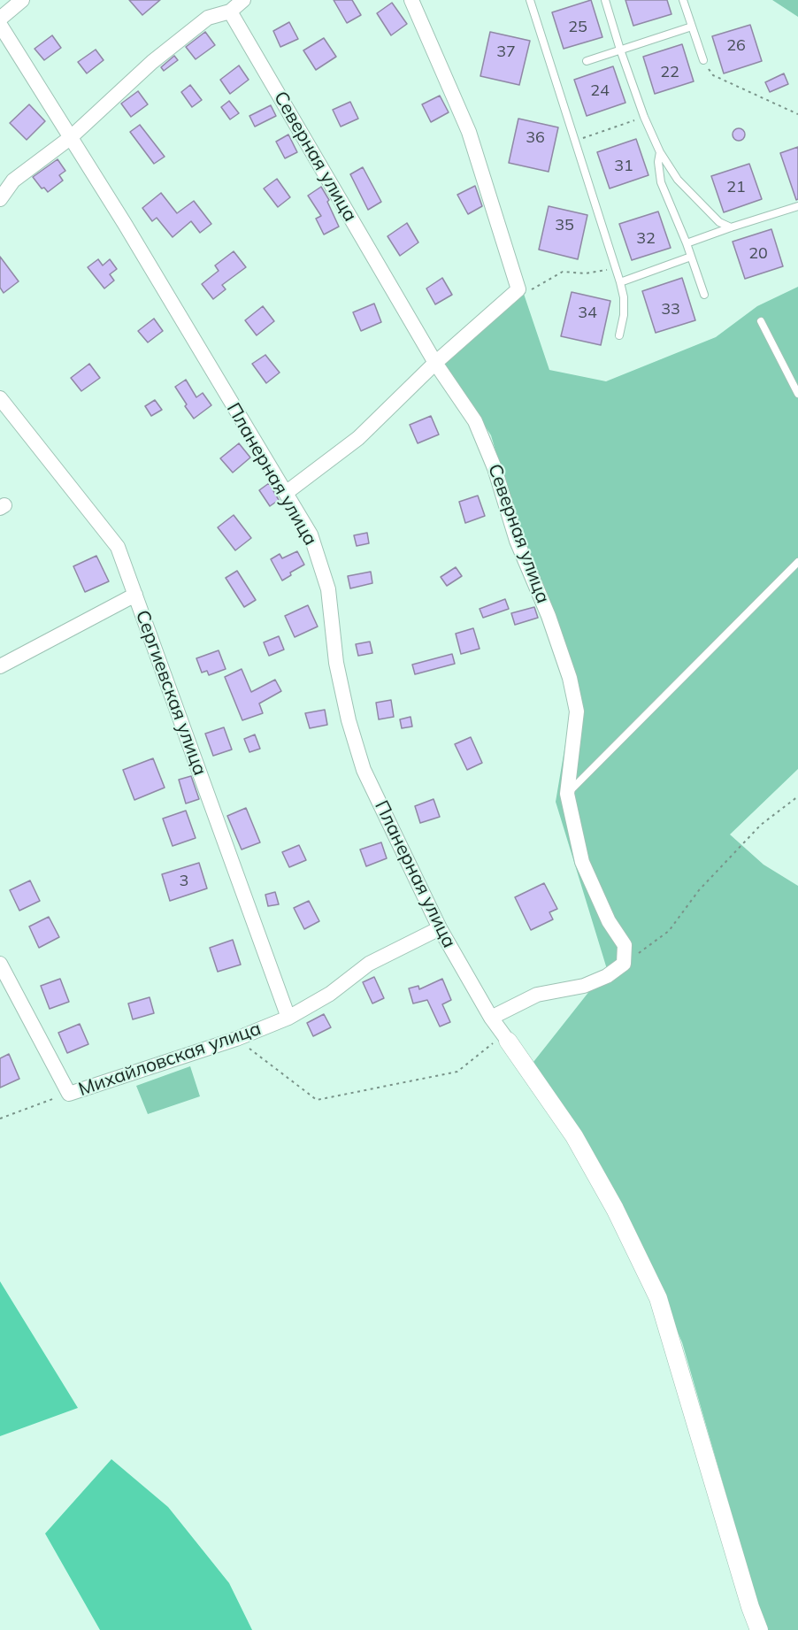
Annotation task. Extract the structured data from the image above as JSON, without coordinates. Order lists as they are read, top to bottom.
{
  "streets": {
    "street": [
      "Северная улица",
      "Планерная улица",
      "Сергиевская улица",
      "Михайловская улица"
    ]
  },
  "crossings": [
    ["Планерная улица", "Михайловская улица"],
    ["Сергиевская улица", "Михайловская улица"]
  ],
  "house_numbers": [
    "25",
    "26",
    "37",
    "22",
    "24",
    "36",
    "31",
    "21",
    "35",
    "32",
    "20",
    "33",
    "34",
    "3"
  ]
}
